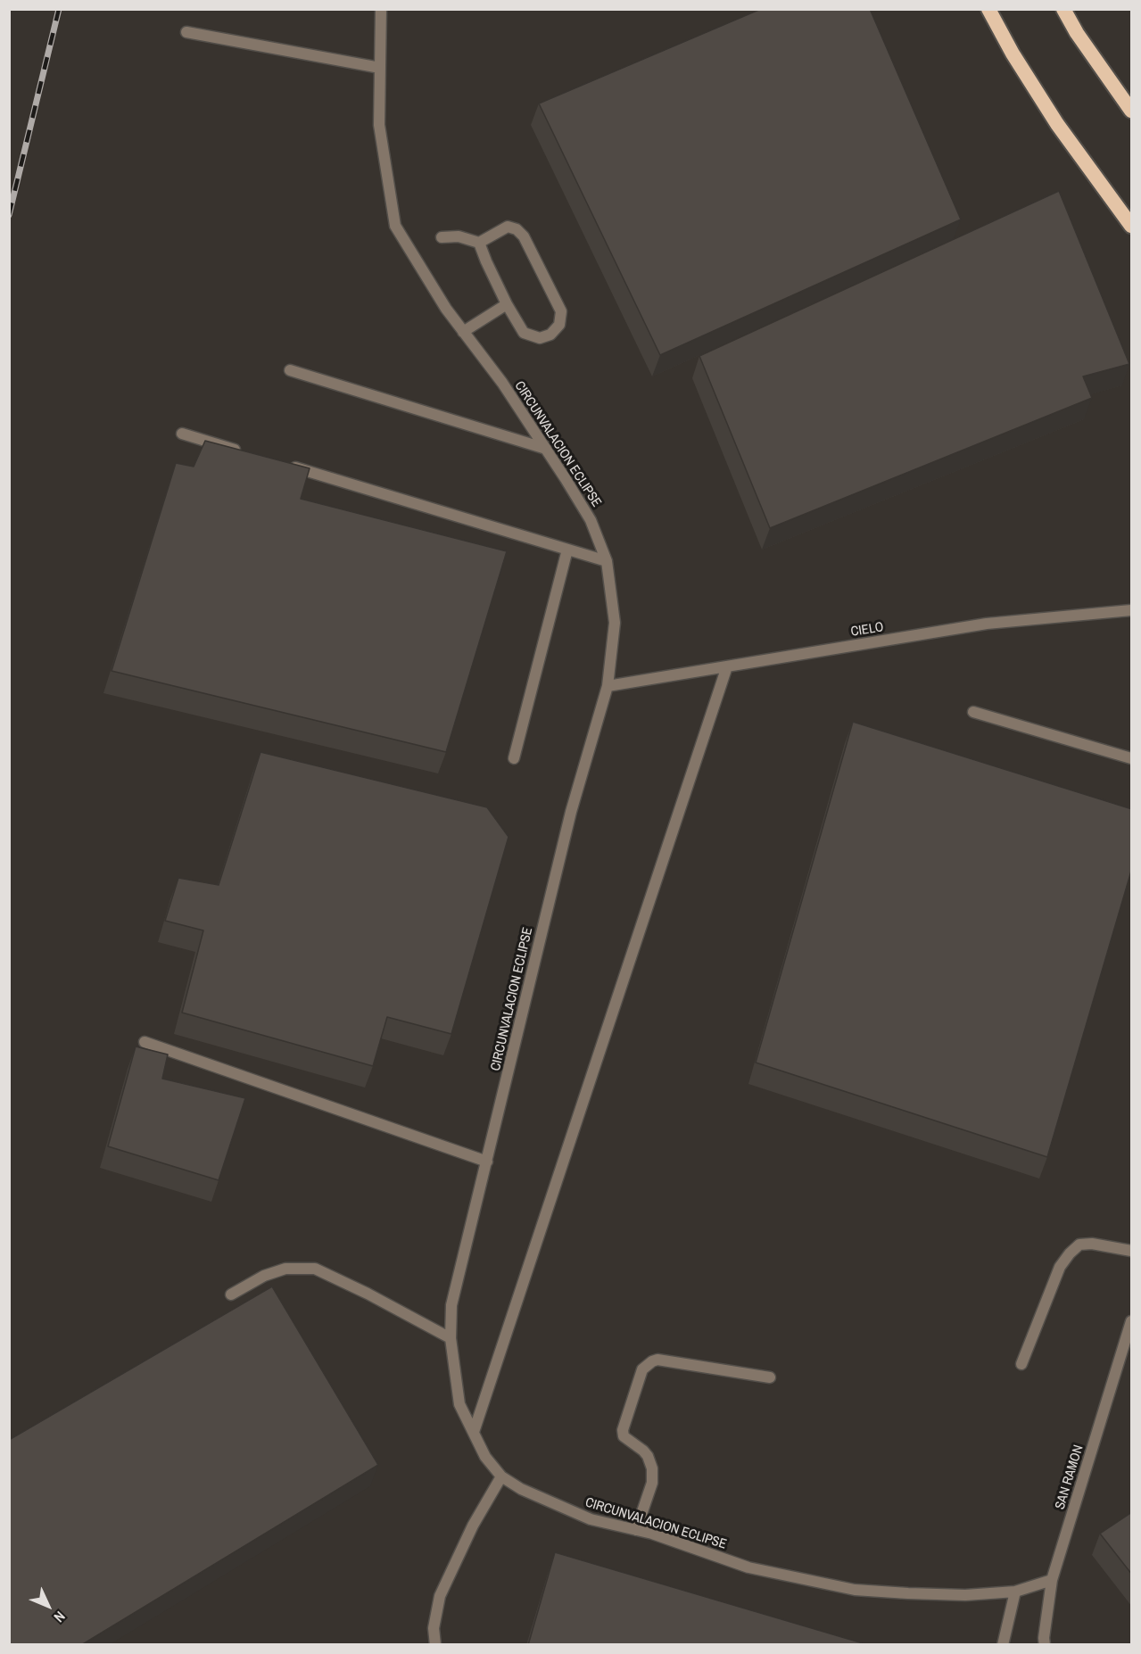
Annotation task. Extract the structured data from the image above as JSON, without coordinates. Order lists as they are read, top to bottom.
{
  "streets": {
    "lane": ["CIRCUNVALACION ECLIPSE", "CIELO", "SAN RAMON"]
  },
  "crossings": [
    ["CIRCUNVALACION ECLIPSE", "CIELO"],
    ["CIRCUNVALACION ECLIPSE", "SAN RAMON"]
  ],
  "north": "bottom right"
}
